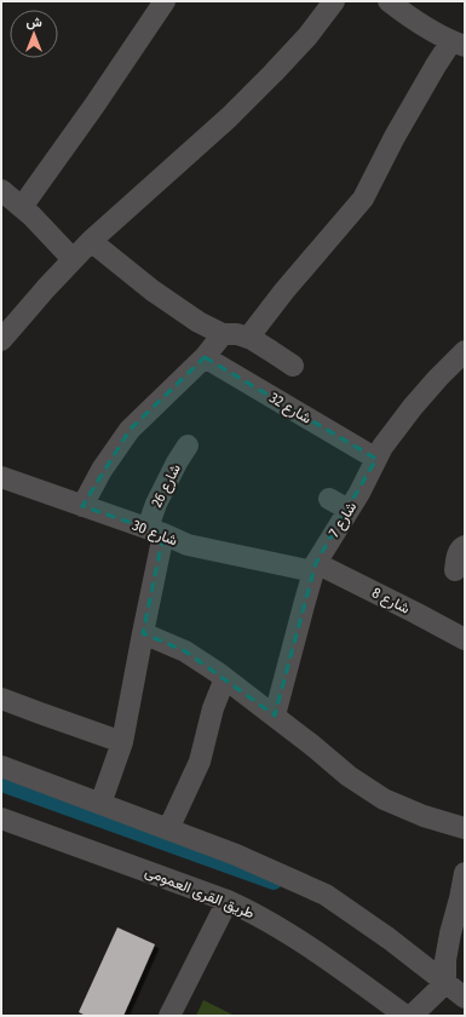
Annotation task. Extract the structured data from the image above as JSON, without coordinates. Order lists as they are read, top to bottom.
{
  "streets": {
    "street": [
      "شارع 32",
      "شارع 26",
      "شارع 7",
      "شارع 30",
      "شارع 8",
      "طريق القرى العمومى"
    ]
  },
  "crossings": [
    ["شارع 32", "شارع 7"],
    ["شارع 26", "شارع 30"],
    ["شارع 7", "شارع 30"],
    ["شارع 7", "شارع 8"],
    ["شارع 30", "شارع 8"]
  ],
  "north": "top"
}
